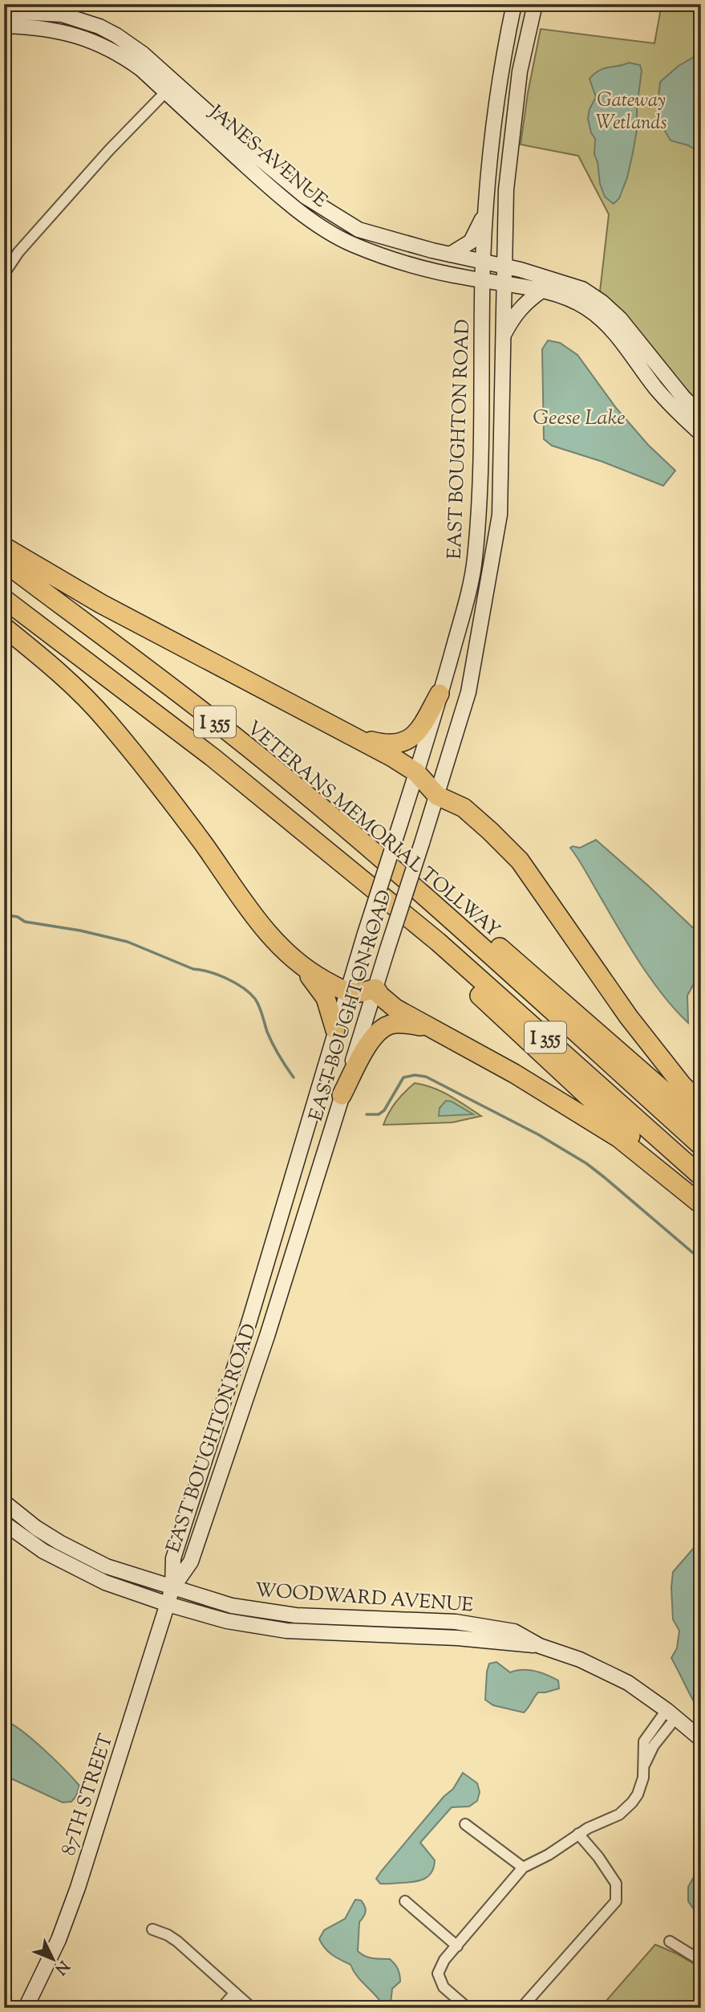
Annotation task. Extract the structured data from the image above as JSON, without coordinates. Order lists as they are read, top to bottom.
{
  "streets": {
    "highway": ["I 355", "VETERANS MEMORIAL TOLLWAY"],
    "main road": [
      "JANES AVENUE",
      "EAST BOUGHTON ROAD",
      "WOODWARD AVENUE",
      "87TH STREET"
    ]
  },
  "crossings": [
    ["JANES AVENUE", "EAST BOUGHTON ROAD"],
    ["EAST BOUGHTON ROAD", "WOODWARD AVENUE"],
    ["EAST BOUGHTON ROAD", "87TH STREET"],
    ["WOODWARD AVENUE", "87TH STREET"]
  ],
  "water": ["Geese Lake"],
  "parks": ["Gateway Wetlands"],
  "north": "bottom right"
}
